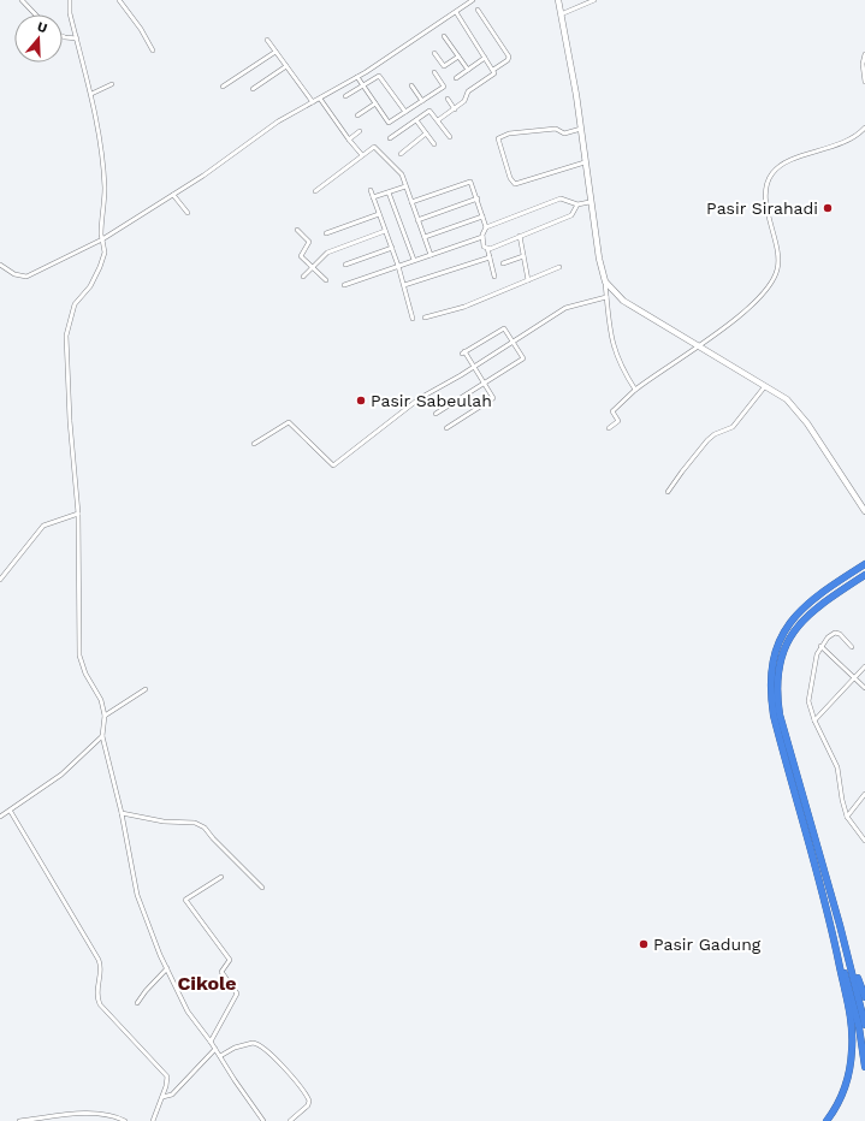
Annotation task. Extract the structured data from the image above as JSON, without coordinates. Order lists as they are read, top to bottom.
{
  "districts": ["Cikole"],
  "places": ["Pasir Sirahadi", "Pasir Sabeulah", "Pasir Gadung"],
  "north": "top"
}
